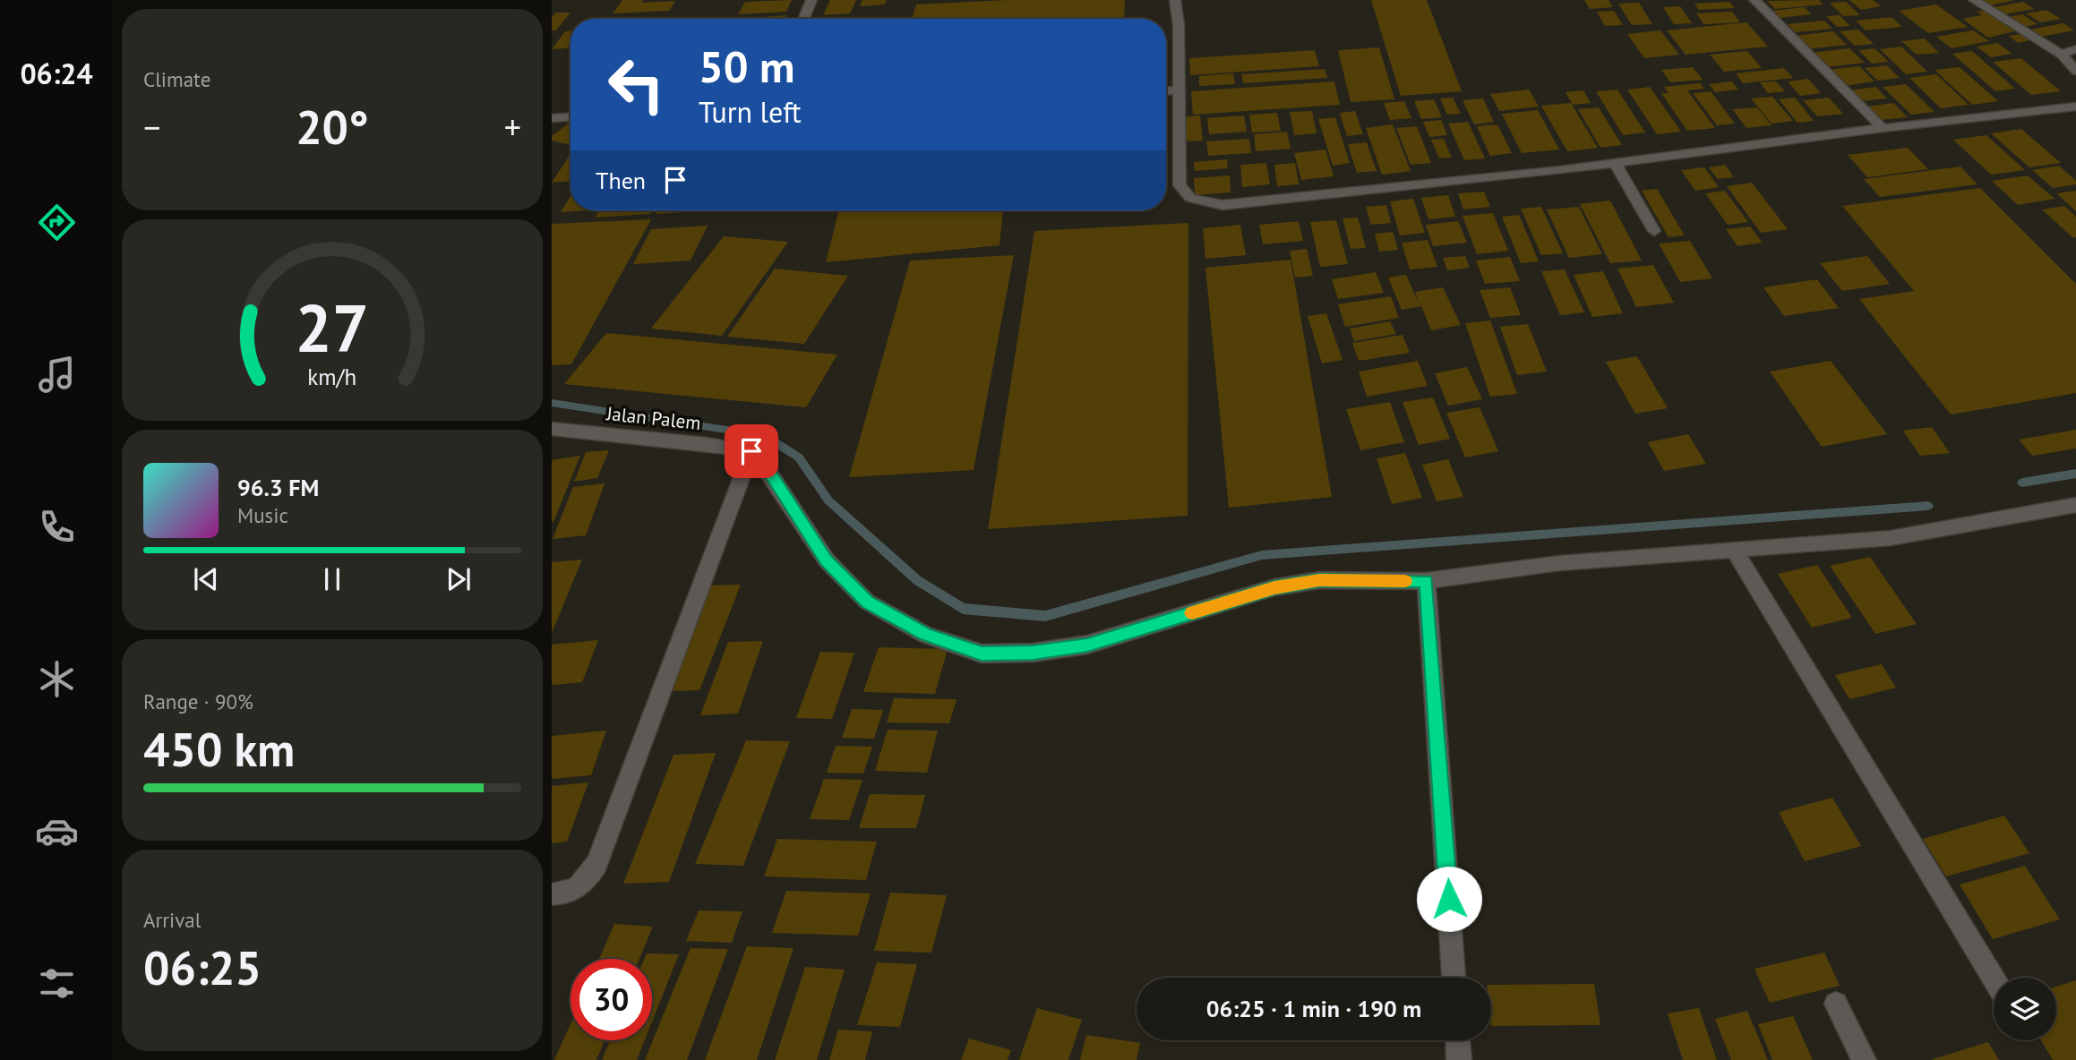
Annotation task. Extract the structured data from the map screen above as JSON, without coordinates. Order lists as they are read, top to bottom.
{
  "streets": {
    "street": ["Jalan Palem"]
  },
  "page": {
    "tabs": "06:24",
    "tile": [
      "Climate",
      ["Range · 90%", "450 km"],
      ["Arrival", "06:25"]
    ],
    "turn": ["50 m", "Turn left"],
    "heat": ["−", "20°", "+"],
    "then": "Then",
    "song": ["96.3 FM", "Music"],
    "limit": "30",
    "trip": "06:25 · 1 min · 190 m",
    "gauge": ["27", "km/h"]
  }
}
